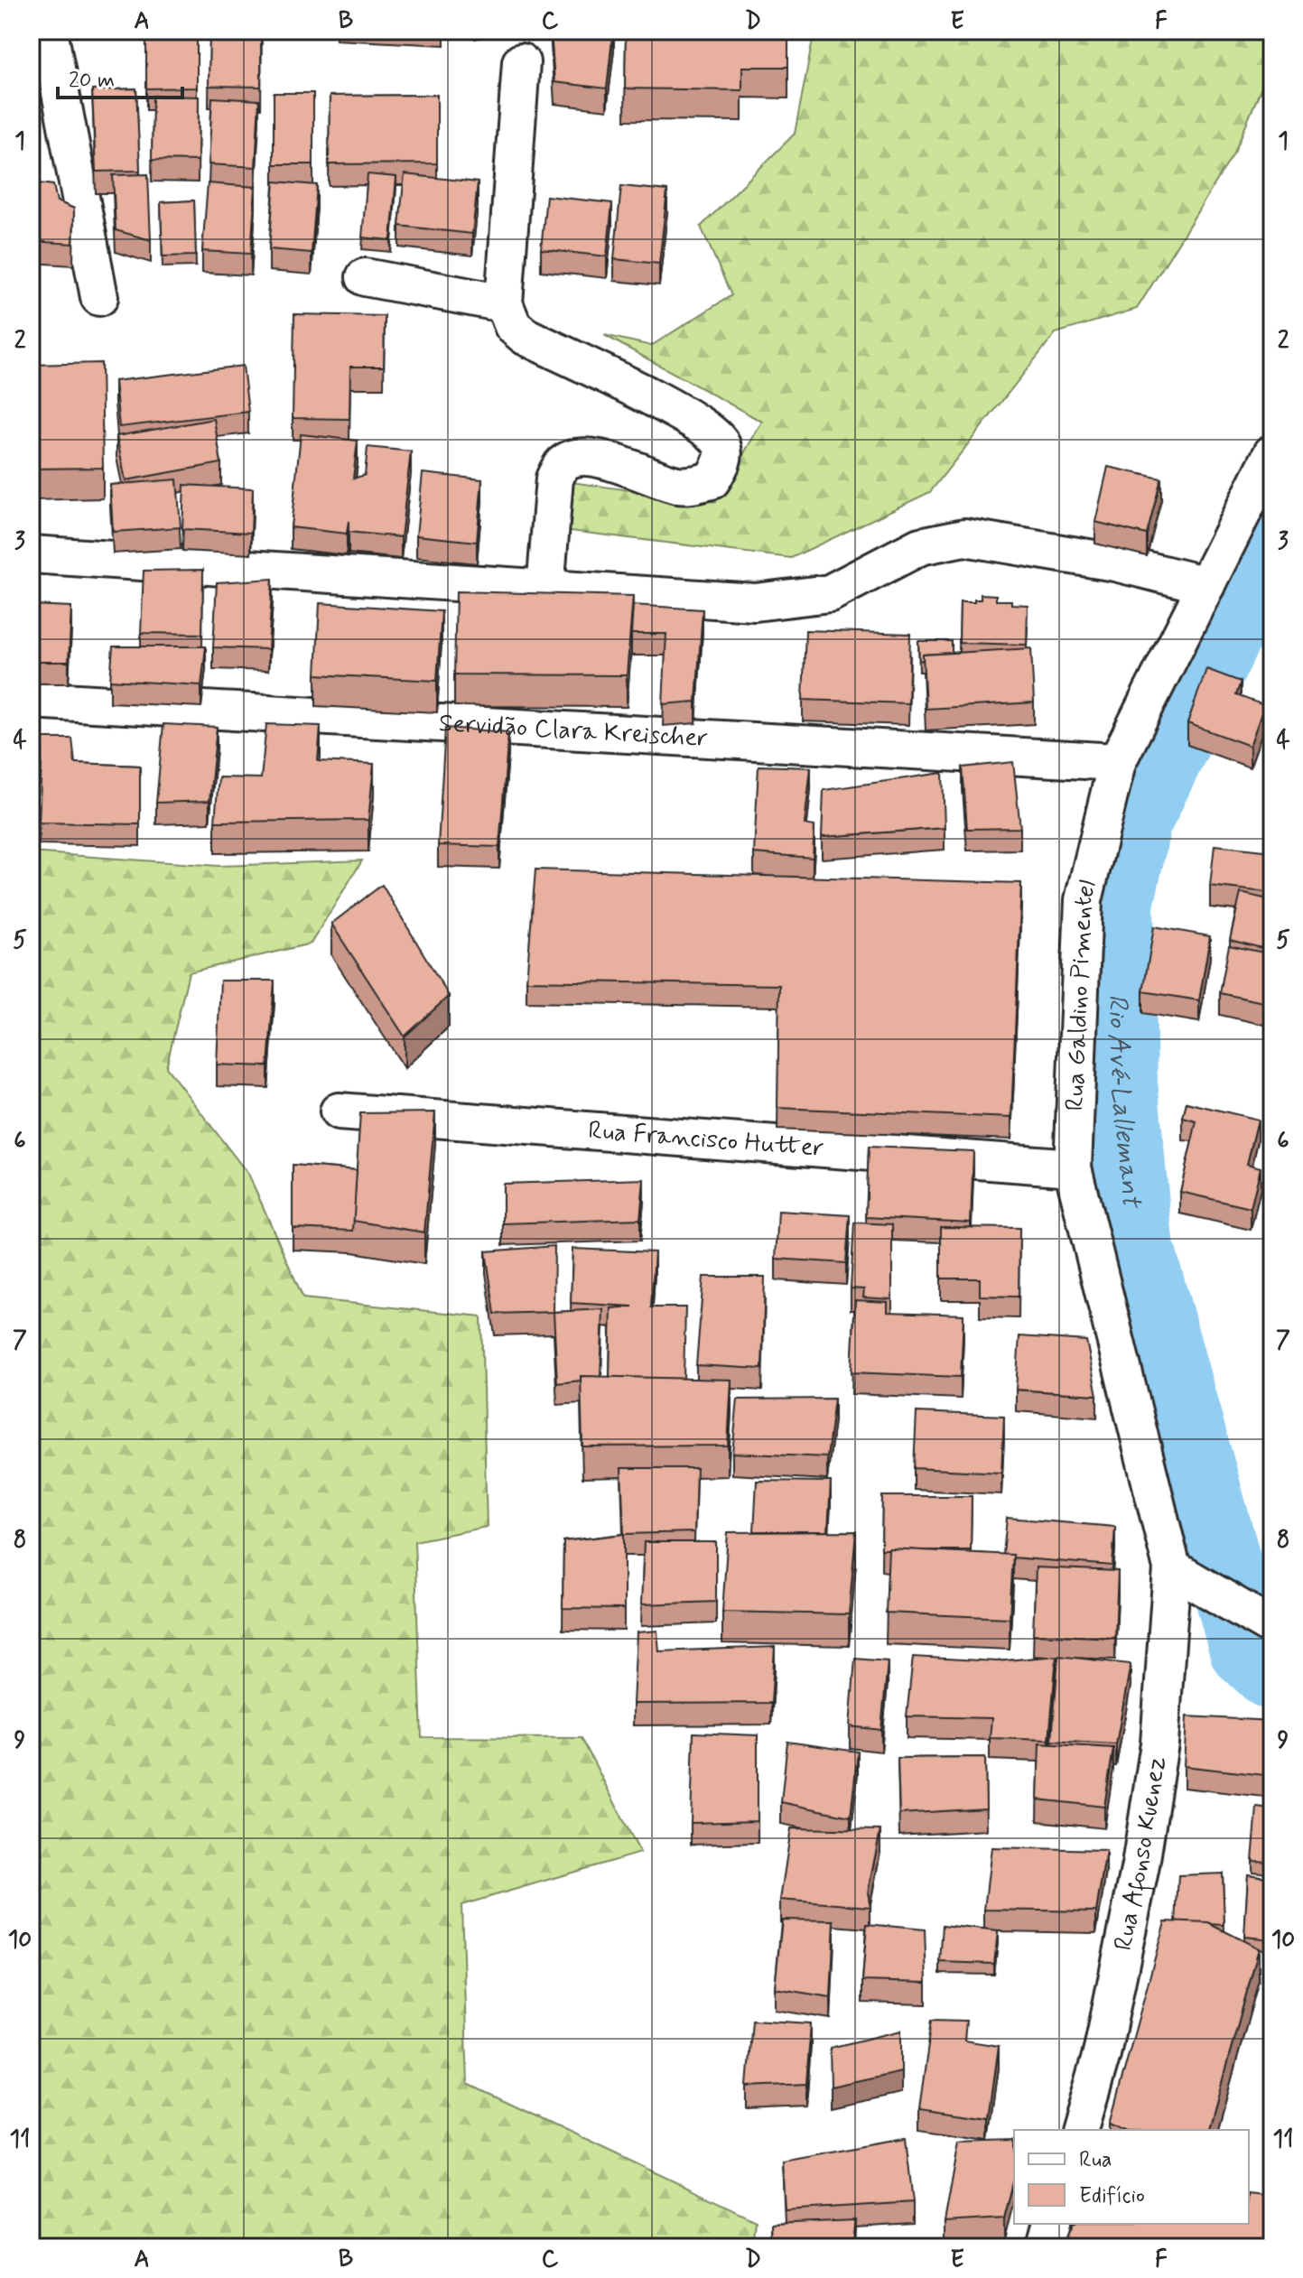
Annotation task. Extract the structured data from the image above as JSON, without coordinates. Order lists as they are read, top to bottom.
{
  "streets": {
    "street": [
      "Servidão Clara Kreischer",
      "Rua Galdino Pimentel",
      "Rua Francisco Hutter",
      "Rua Afonso Kuenez"
    ]
  },
  "crossings": [
    ["Servidão Clara Kreischer", "Rua Galdino Pimentel"],
    ["Rua Galdino Pimentel", "Rua Francisco Hutter"],
    ["Rua Galdino Pimentel", "Rua Afonso Kuenez"]
  ],
  "water": ["Rio Avé‐Lallemant"],
  "legend": ["Rua", "Edifício"],
  "scale_bar": "20 m",
  "grid": {
    "columns": [
      "A",
      "B",
      "C",
      "D",
      "E",
      "F"
    ],
    "rows": [
      "1",
      "2",
      "3",
      "4",
      "5",
      "6",
      "7",
      "8",
      "9",
      "10",
      "11"
    ]
  }
}
